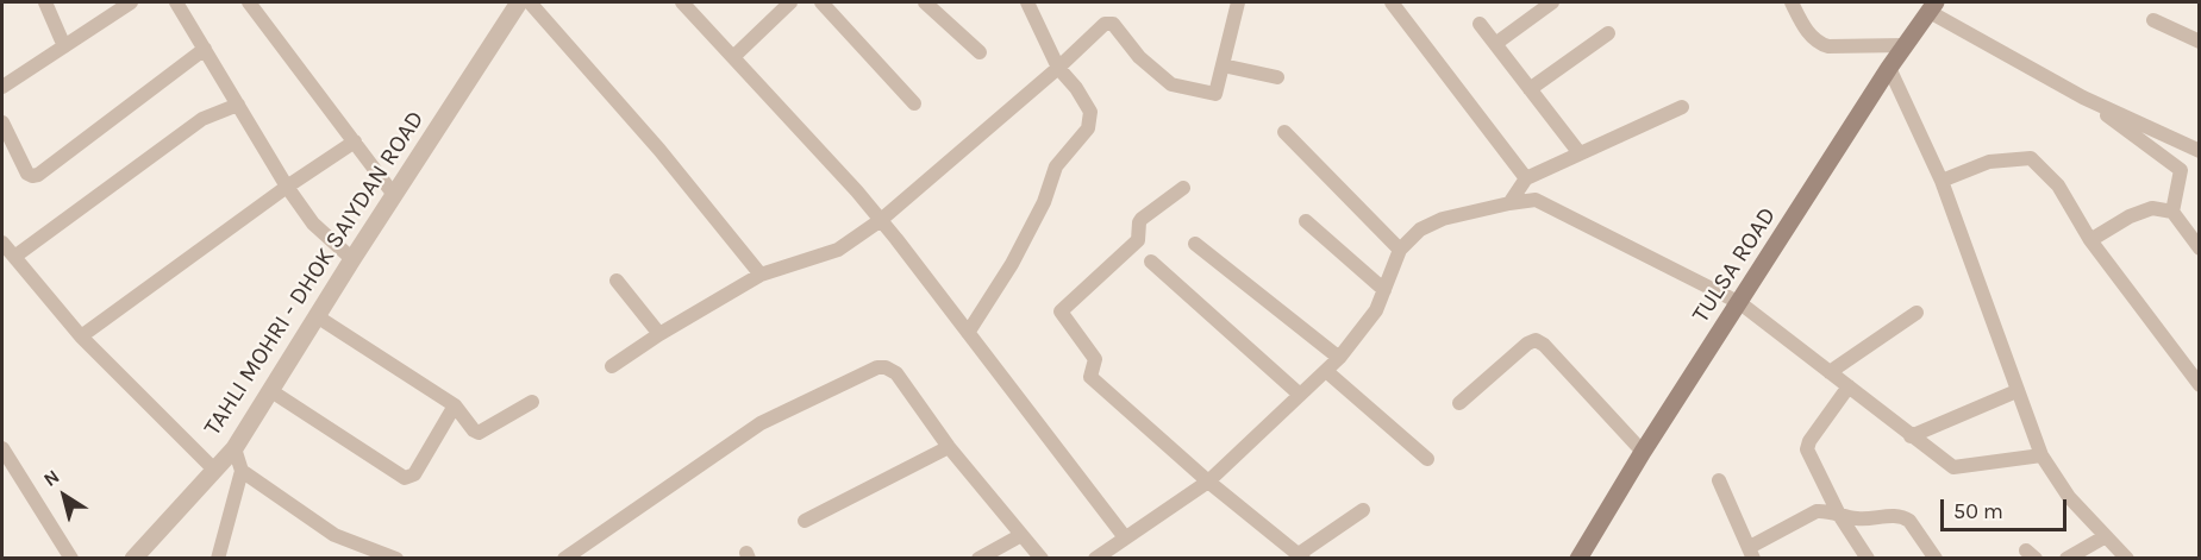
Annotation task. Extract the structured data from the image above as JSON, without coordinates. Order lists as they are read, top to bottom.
{
  "streets": {
    "main road": ["TULSA ROAD"],
    "street": ["TAHLI MOHRI - DHOK SAIYDAN ROAD"]
  },
  "scale_bar": "50 m",
  "north": "top left"
}
